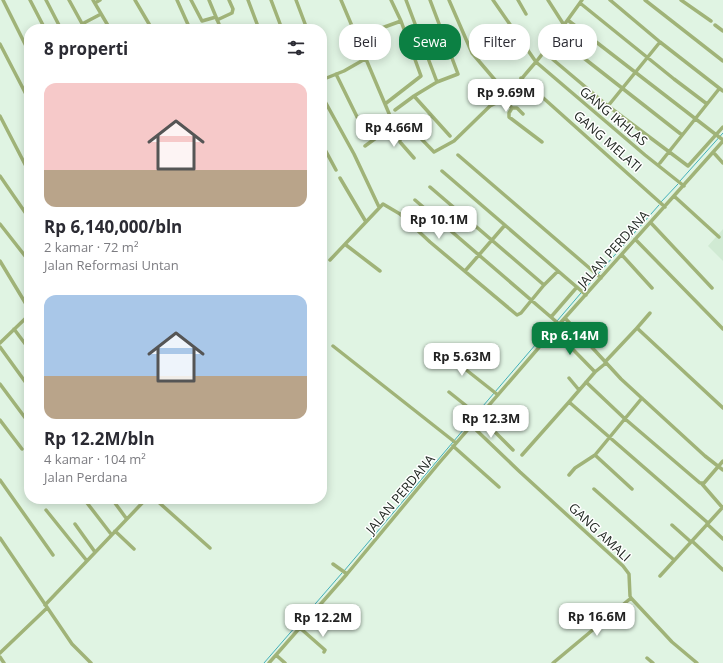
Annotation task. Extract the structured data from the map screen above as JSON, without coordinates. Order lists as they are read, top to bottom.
{
  "streets": {
    "street": [
      "GANG IKHLAS",
      "GANG MELATI",
      "JALAN PERDANA",
      "GANG AMALI"
    ]
  },
  "crossings": [
    ["GANG IKHLAS", "JALAN PERDANA"],
    ["GANG MELATI", "JALAN PERDANA"],
    ["JALAN PERDANA", "GANG AMALI"]
  ],
  "page": {
    "chip": [
      "Beli",
      "Sewa",
      "Filter",
      "Baru"
    ],
    "heading": "8 properti",
    "list": [
      {
        "name": "Rp 6,140,000/bln",
        "note": "2 kamar · 72 m² · Jalan Reformasi Untan"
      },
      {
        "name": "Rp 12.2M/bln",
        "note": "4 kamar · 104 m² · Jalan Perdana"
      }
    ],
    "price": [
      "Rp 9.69M",
      "Rp 4.66M",
      "Rp 10.1M",
      "Rp 6.14M",
      "Rp 5.63M",
      "Rp 12.3M",
      "Rp 16.6M",
      "Rp 12.2M"
    ]
  }
}
